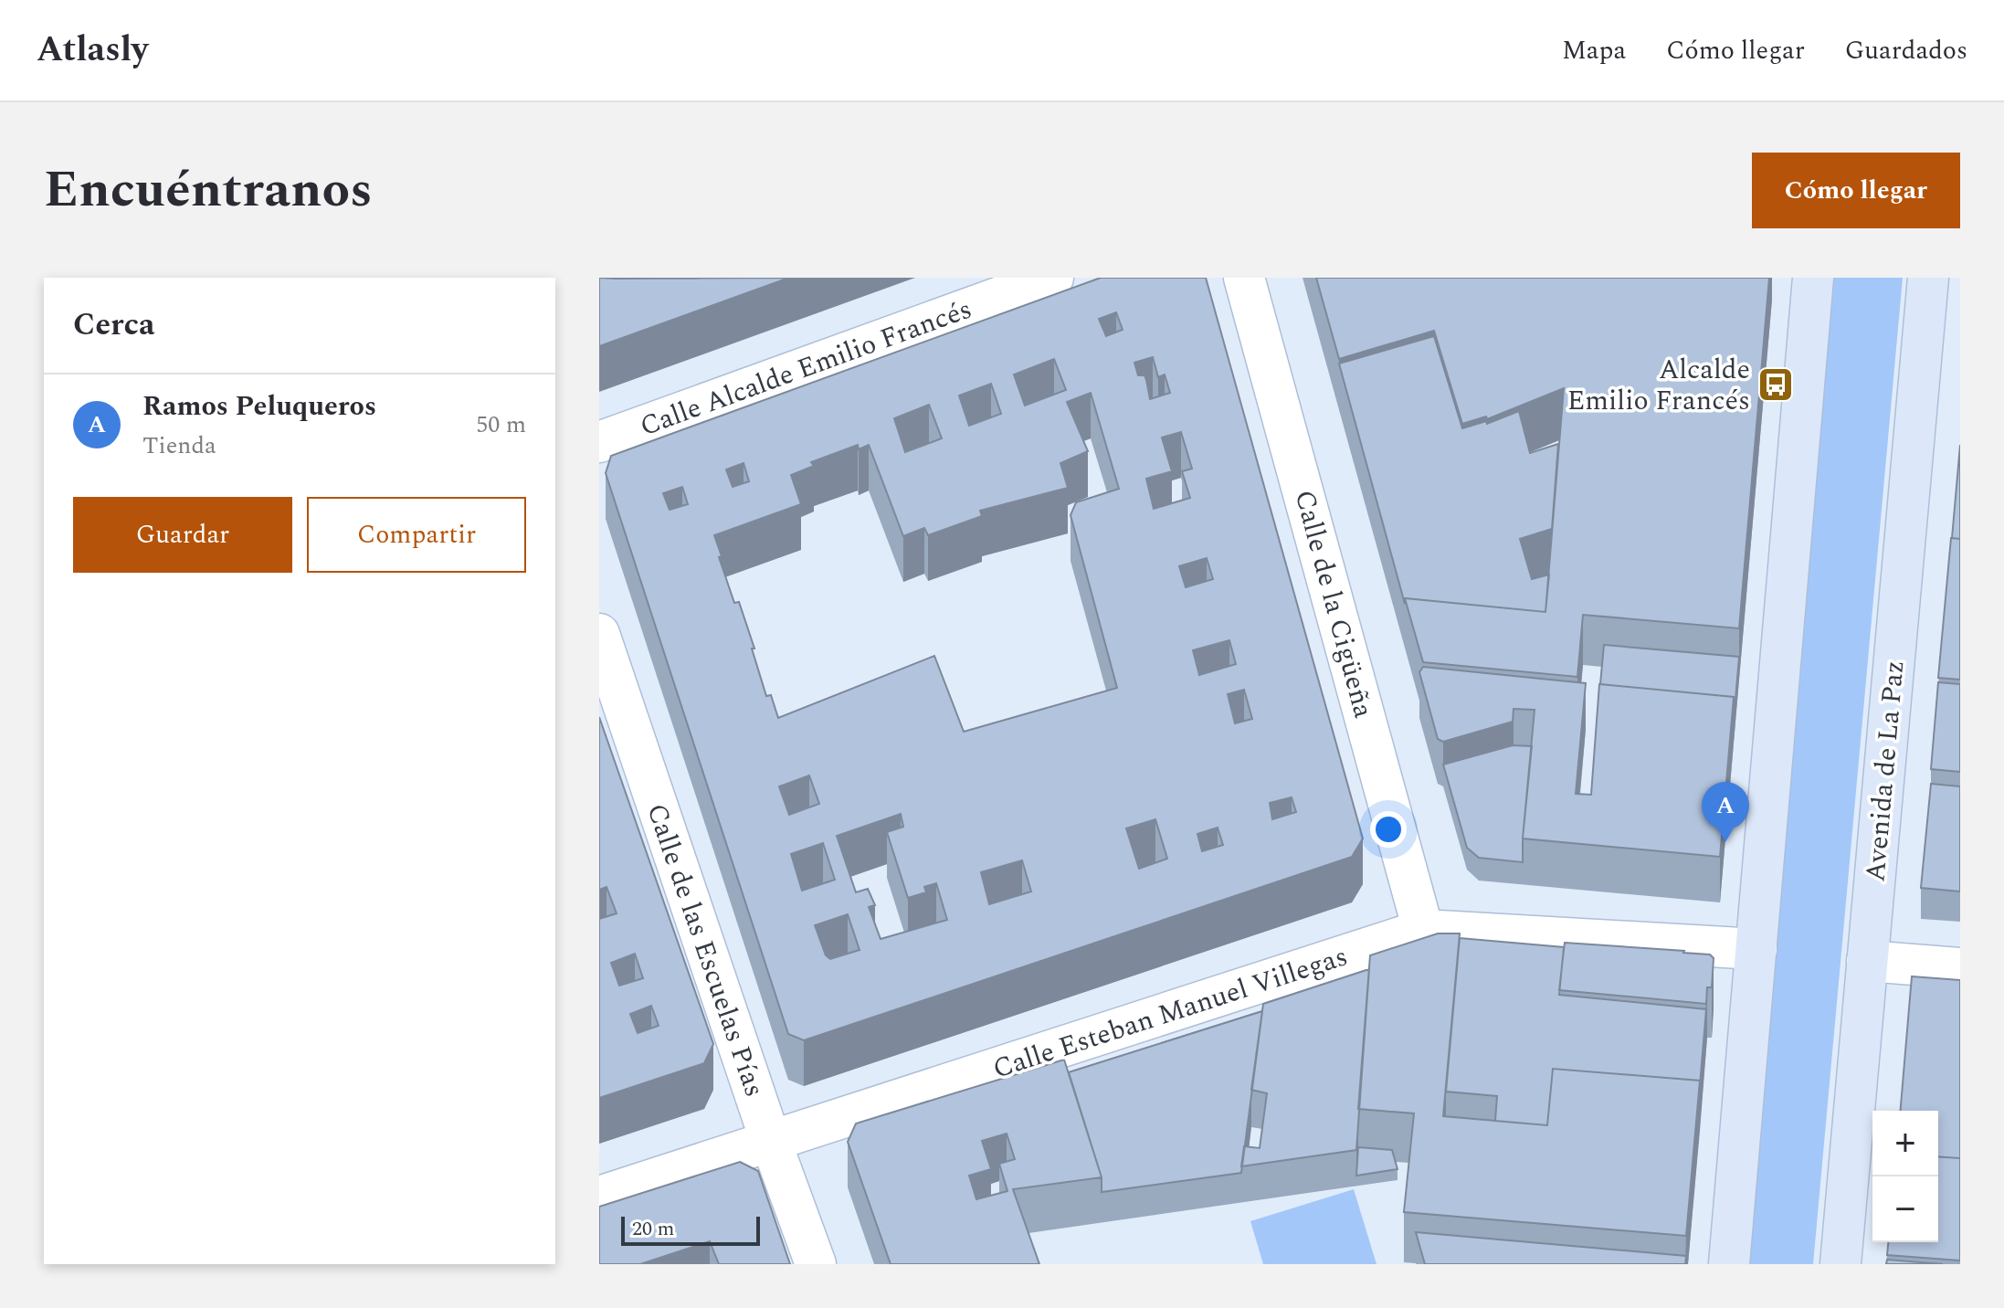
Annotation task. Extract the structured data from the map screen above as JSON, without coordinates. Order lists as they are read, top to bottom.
{
  "streets": {
    "main road": ["Avenida de La Paz"],
    "street": [
      "Calle Alcalde Emilio Francés",
      "Calle de la Cigüeña",
      "Calle de las Escuelas Pías",
      "Calle Esteban Manuel Villegas"
    ]
  },
  "crossings": [
    ["Calle de la Cigüeña", "Calle Esteban Manuel Villegas"],
    ["Calle de las Escuelas Pías", "Calle Esteban Manuel Villegas"]
  ],
  "places": {
    "bus stop": ["Alcalde Emilio Francés"]
  },
  "scale_bar": "20 m",
  "page": {
    "header": "Atlasly",
    "nav": ["Mapa", "Cómo llegar", "Guardados"],
    "title": "Encuéntranos",
    "buttons": [
      "Cómo llegar",
      ["Guardar", "Compartir"]
    ],
    "heading": "Cerca",
    "list": [
      {
        "mark": "A",
        "name": "Ramos Peluqueros",
        "note": "Tienda",
        "value": "50 m"
      }
    ],
    "pins": "A",
    "map_buttons": ["+", "−"],
    "scale": "20 m"
  }
}
